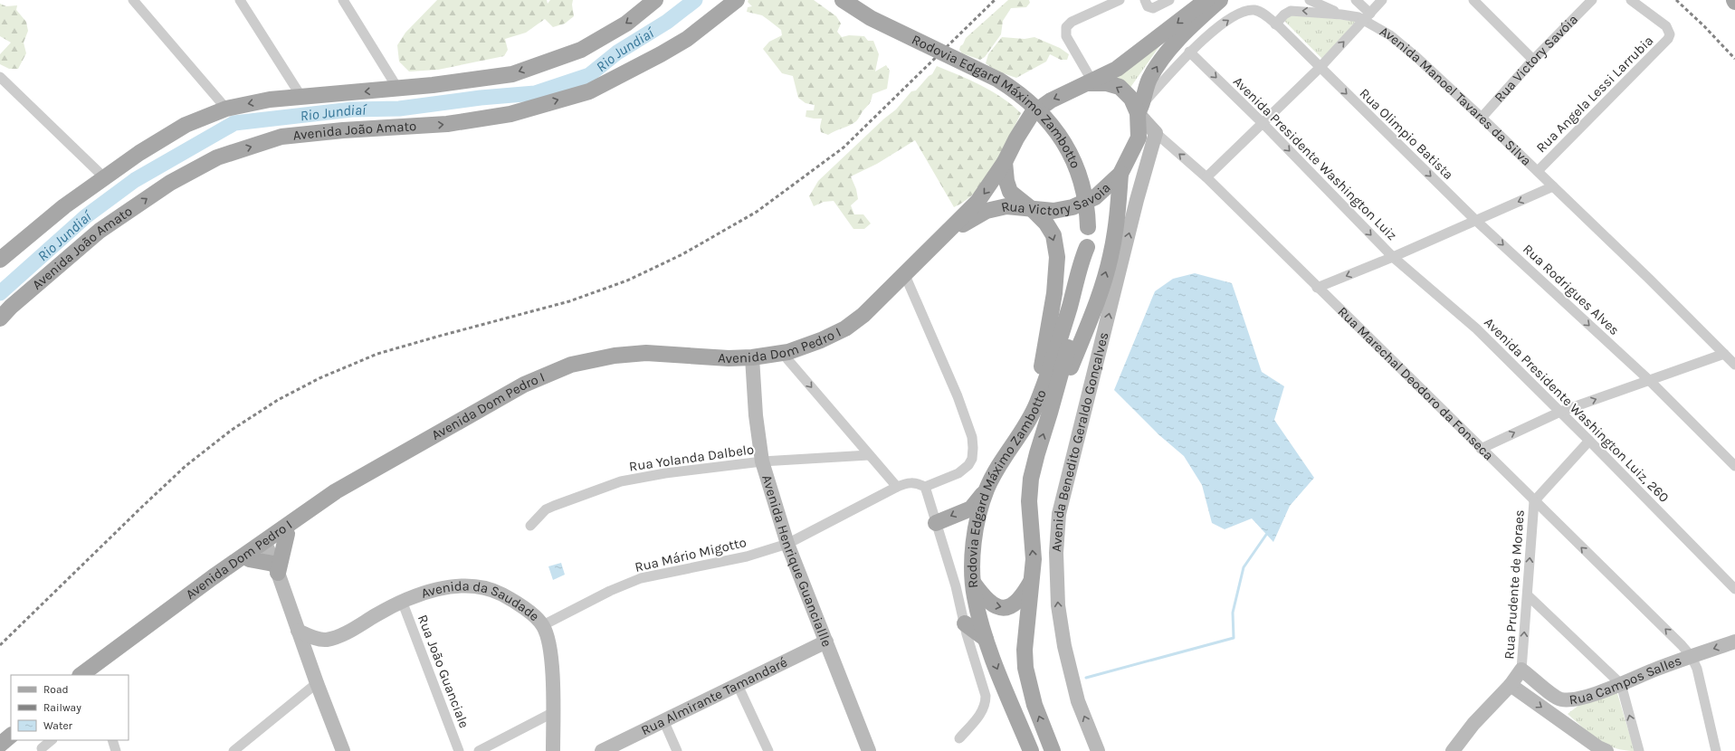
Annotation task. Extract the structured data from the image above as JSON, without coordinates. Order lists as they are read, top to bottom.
{
  "streets": {
    "main road": [
      "Rodovia Edgard Máximo Zambotto",
      "Avenida João Amato",
      "Rua Victory Savoia",
      "Avenida Dom Pedro I"
    ],
    "street": [
      "Rua Victory Savóia",
      "Rua Angela Lessi Larrubia",
      "Avenida Manoel Tavares da Silva",
      "Rua Olimpio Batista",
      "Avenida Presidente Washington Luiz",
      "Rua Rodrigues Alves",
      "Rua Marechal Deodoro da Fonseca",
      "Avenida Presidente Washington Luiz, 260",
      "Avenida Benedito Geraldo Gonçalves",
      "Rua Yolanda Dalbelo",
      "Rua Mário Migotto",
      "Avenida Henrique Guanciallle",
      "Rua Prudente de Moraes",
      "Avenida da Saudade",
      "Rua João Guanciale",
      "Rua Campos Salles",
      "Rua Almirante Tamandaré"
    ]
  },
  "crossings": [
    ["Rua Victory Savóia", "Avenida Manoel Tavares da Silva"],
    ["Rua Angela Lessi Larrubia", "Avenida Manoel Tavares da Silva"],
    ["Rua Olimpio Batista", "Rua Rodrigues Alves"],
    ["Avenida Presidente Washington Luiz", "Rua Marechal Deodoro da Fonseca"],
    ["Avenida Presidente Washington Luiz", "Avenida Presidente Washington Luiz, 260"],
    ["Rua Victory Savoia", "Avenida Dom Pedro I"],
    ["Rua Victory Savoia", "Rua Marechal Deodoro da Fonseca"],
    ["Avenida Dom Pedro I", "Avenida Henrique Guanciallle"],
    ["Rua Marechal Deodoro da Fonseca", "Avenida Benedito Geraldo Gonçalves"],
    ["Rua Marechal Deodoro da Fonseca", "Rua Prudente de Moraes"],
    ["Rua Marechal Deodoro da Fonseca", "Rua Campos Salles"],
    ["Rua Yolanda Dalbelo", "Avenida Henrique Guanciallle"],
    ["Rua Mário Migotto", "Avenida Henrique Guanciallle"],
    ["Rua Mário Migotto", "Avenida da Saudade"],
    ["Avenida Henrique Guanciallle", "Rua Almirante Tamandaré"],
    ["Rua Prudente de Moraes", "Rua Campos Salles"],
    ["Avenida da Saudade", "Rua João Guanciale"]
  ],
  "one_way": ["Rua Olimpio Batista", "Rua Rodrigues Alves", "Rua Prudente de Moraes"],
  "water": ["Rio Jundiaí"],
  "legend": ["Road", "Railway", "Water"]
}
